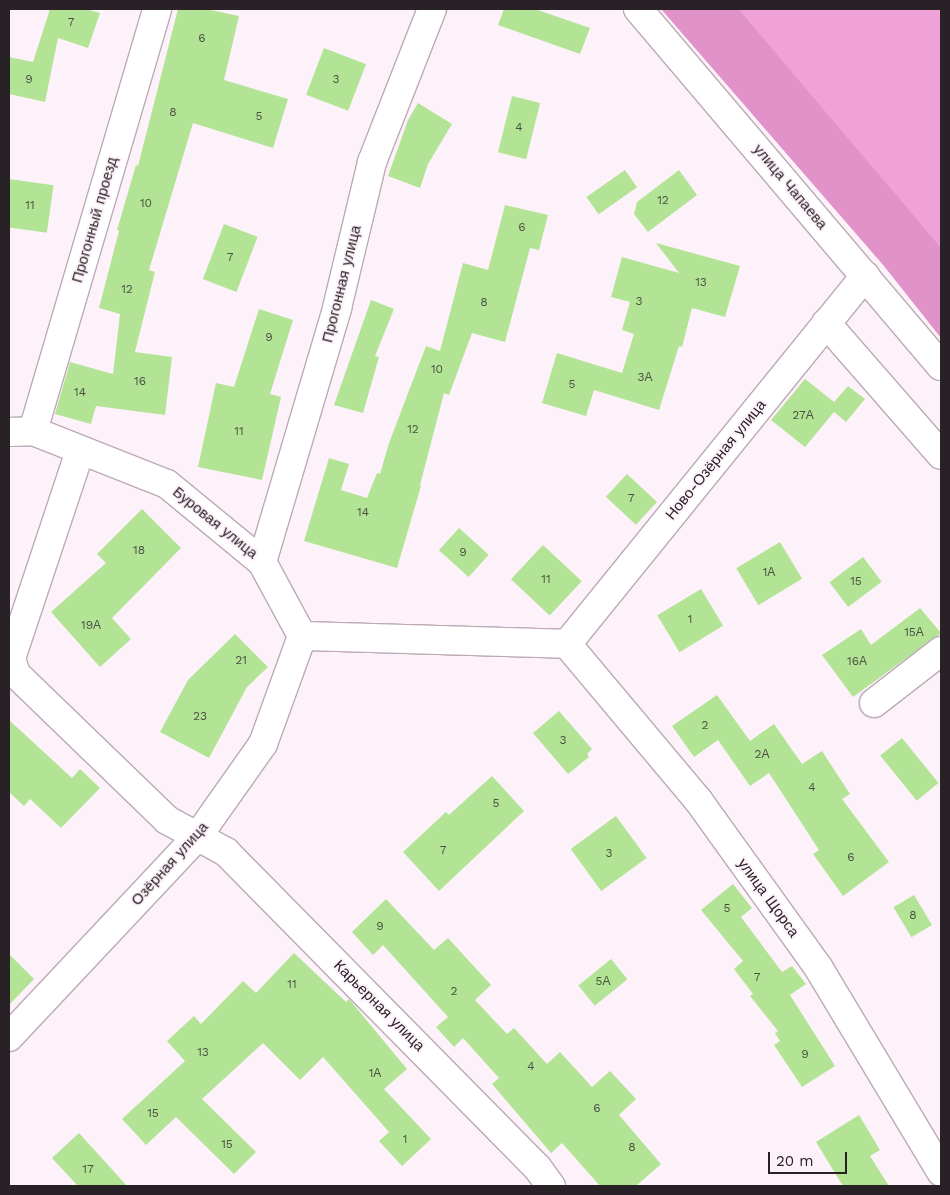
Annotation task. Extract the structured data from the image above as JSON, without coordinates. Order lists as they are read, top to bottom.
{
  "streets": {
    "street": [
      "улица Чапаева",
      "Прогонный проезд",
      "Прогонная улица",
      "Ново-Озёрная улица",
      "Буровая улица",
      "Озёрная улица",
      "улица Щорса",
      "Карьерная улица"
    ]
  },
  "crossings": [
    ["улица Чапаева", "Ново-Озёрная улица"],
    ["Прогонный проезд", "Буровая улица"],
    ["Прогонная улица", "Буровая улица"],
    ["Ново-Озёрная улица", "улица Щорса"],
    ["Буровая улица", "Озёрная улица"],
    ["Буровая улица", "Карьерная улица"],
    ["Озёрная улица", "Карьерная улица"]
  ],
  "house_numbers": [
    "7",
    "6",
    "9",
    "3",
    "8",
    "5",
    "4",
    "12",
    "10",
    "11",
    "6",
    "7",
    "13",
    "12",
    "3",
    "8",
    "9",
    "10",
    "3А",
    "16",
    "5",
    "14",
    "27А",
    "12",
    "11",
    "7",
    "14",
    "18",
    "9",
    "1А",
    "11",
    "15",
    "1",
    "19А",
    "15А",
    "21",
    "16А",
    "23",
    "2",
    "3",
    "2А",
    "4",
    "5",
    "7",
    "3",
    "6",
    "5",
    "8",
    "9",
    "7",
    "5А",
    "11",
    "2",
    "13",
    "9",
    "4",
    "1А",
    "6",
    "15",
    "1",
    "15",
    "8",
    "17"
  ],
  "scale_bar": "20 m"
}
